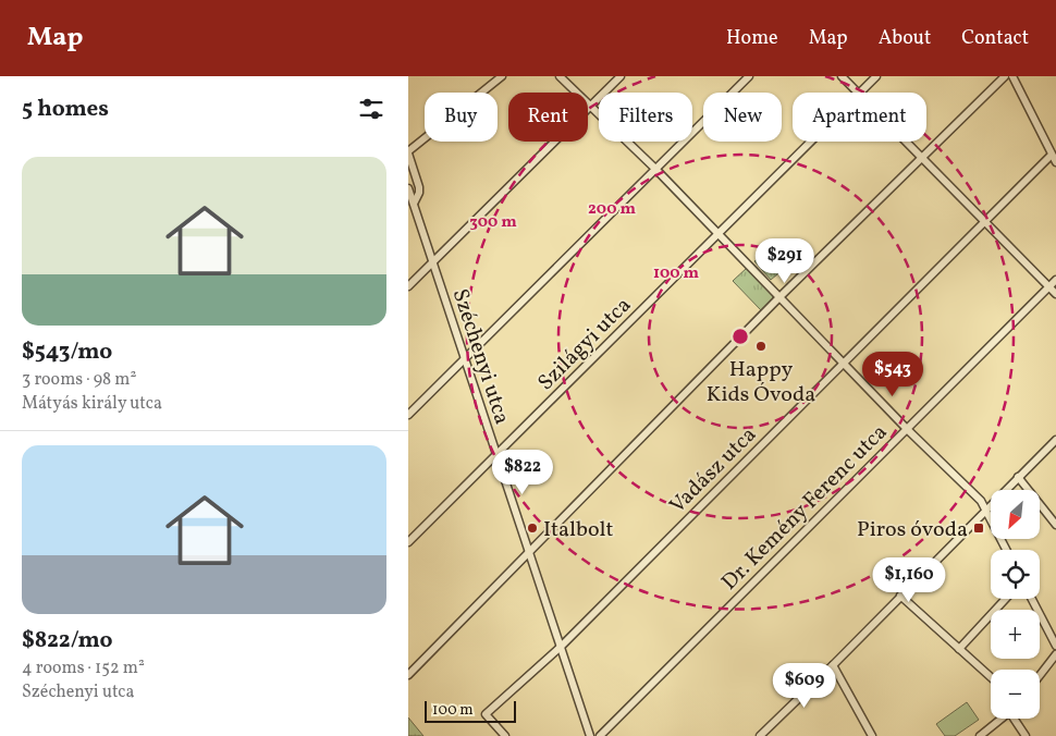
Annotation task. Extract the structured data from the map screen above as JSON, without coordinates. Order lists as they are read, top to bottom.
{
  "streets": {
    "street": [
      "Szilágyi utca",
      "Széchenyi utca",
      "Vadász utca",
      "Dr. Kemény Ferenc utca"
    ]
  },
  "crossings": [
    ["Szilágyi utca", "Széchenyi utca"],
    ["Széchenyi utca", "Vadász utca"]
  ],
  "places": {
    "other": ["Happy Kids Óvoda", "Italbolt"],
    "transit": ["Piros óvoda"]
  },
  "scale_bar": "100 m",
  "north": "bottom left",
  "page": {
    "header": "Map",
    "nav": [
      "Home",
      "Map",
      "About",
      "Contact"
    ],
    "heading": "5 homes",
    "chip": [
      "Buy",
      "Rent",
      "Filters",
      "New",
      "Apartment"
    ],
    "list": [
      {
        "name": "$543/mo",
        "note": "3 rooms · 98 m² · Mátyás király utca"
      },
      {
        "name": "$822/mo",
        "note": "4 rooms · 152 m² · Széchenyi utca"
      }
    ],
    "price": [
      "$291",
      "$543",
      "$822",
      "$1,160",
      "$609"
    ],
    "map_buttons": ["+", "−"],
    "scale": "100 m"
  },
  "rings": ["200 m", "300 m", "100 m"]
}
